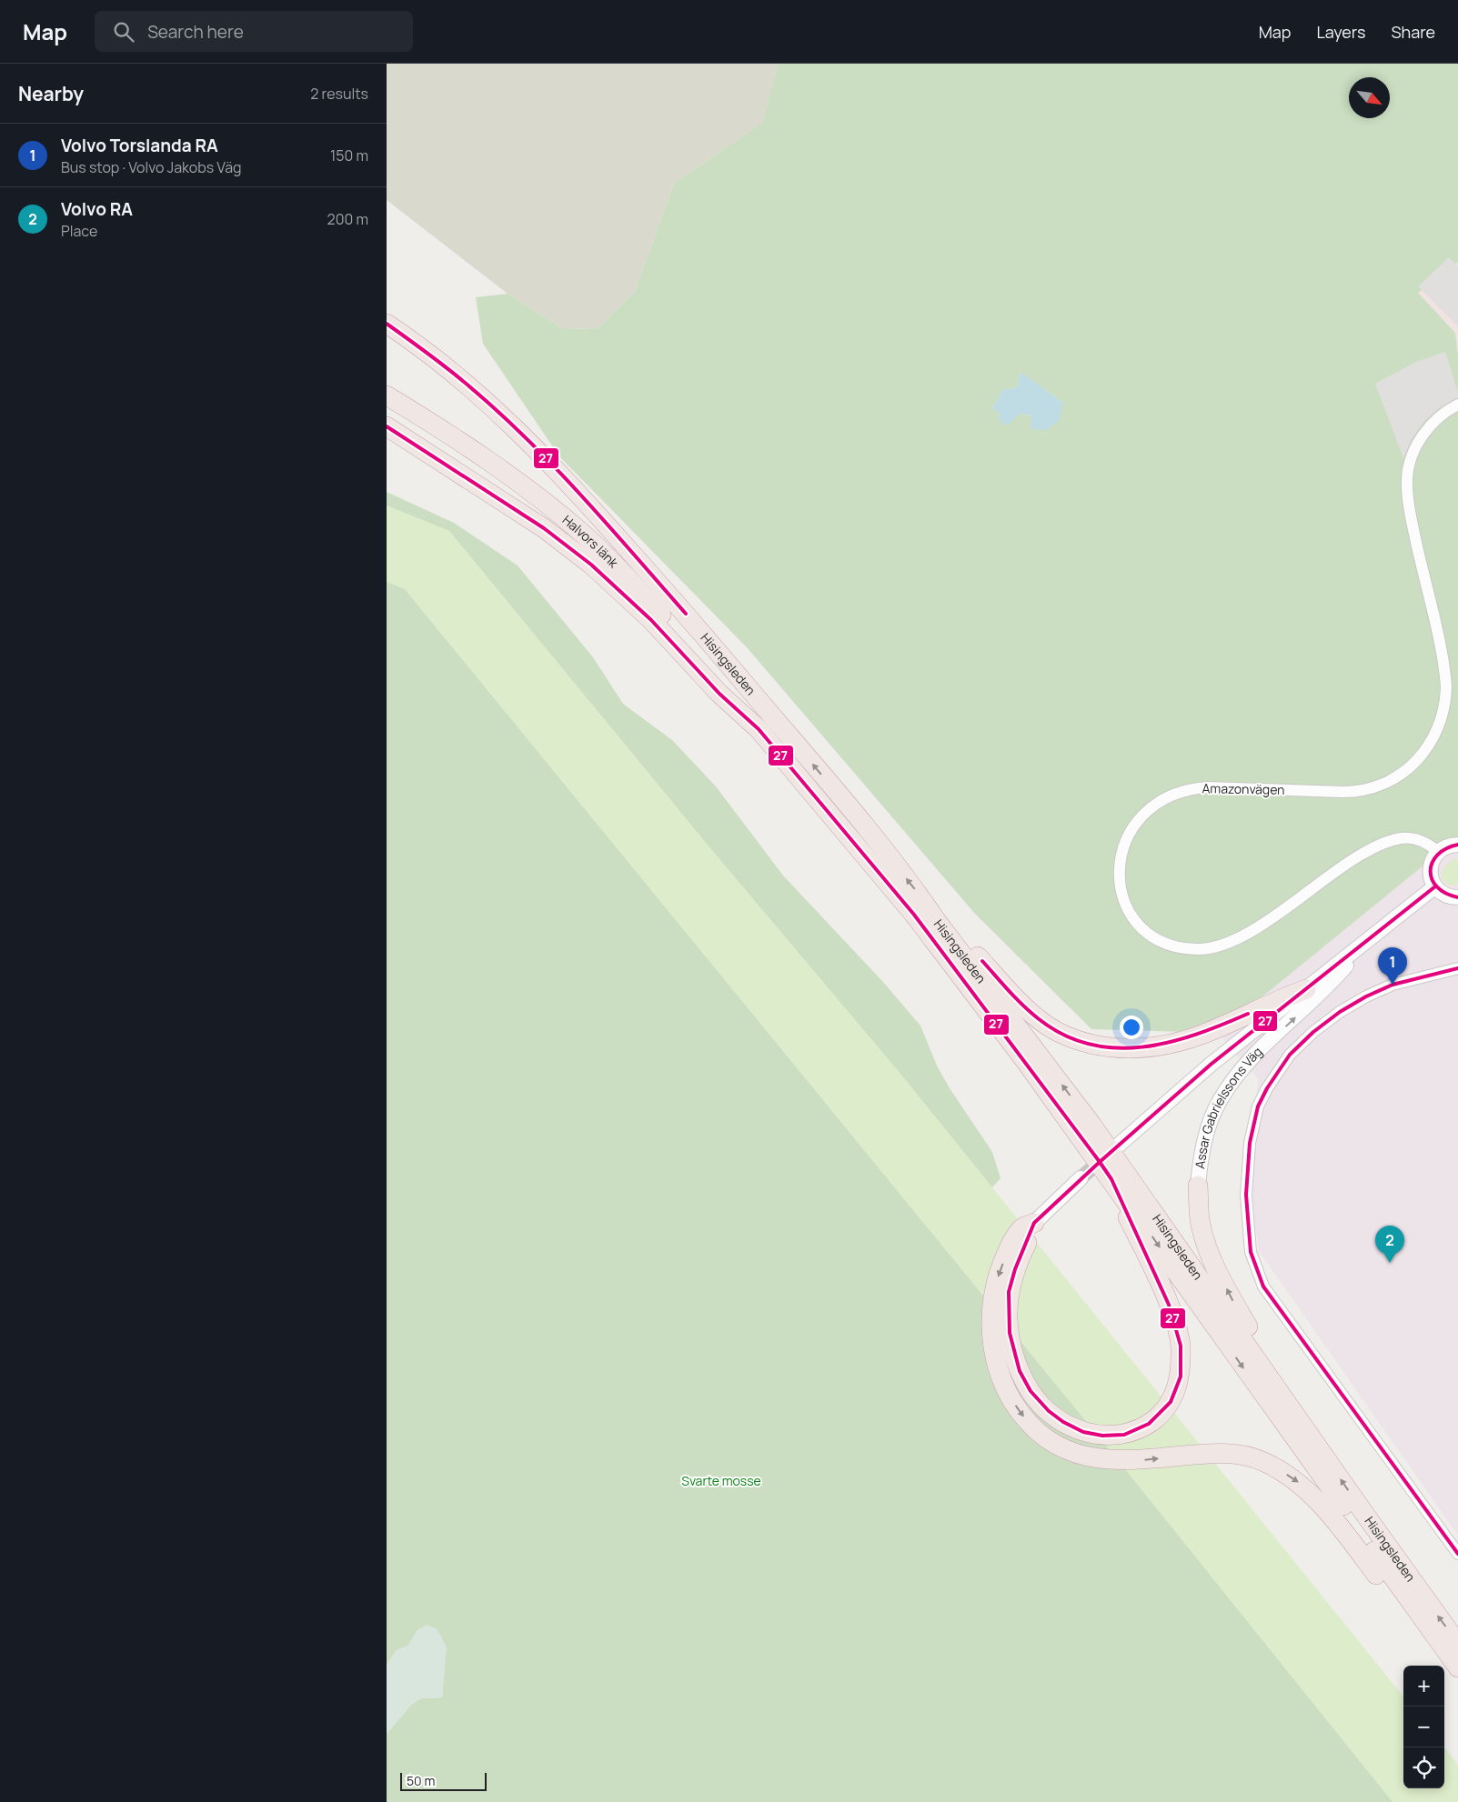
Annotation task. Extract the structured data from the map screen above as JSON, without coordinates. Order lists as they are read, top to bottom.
{
  "streets": {
    "highway": ["Halvors länk", "Hisingsleden"],
    "street": ["Amazonvägen", "Assar Gabrielssons Väg"]
  },
  "crossings": [
    ["Halvors länk", "Hisingsleden"]
  ],
  "parks": ["Svarte mosse"],
  "lines": ["transit line 27"],
  "scale_bar": "50 m",
  "north": "bottom right",
  "page": {
    "header": "Map",
    "search": "Search here",
    "nav": ["Map", "Layers", "Share"],
    "heading": ["Nearby", "2 results"],
    "list": [
      {
        "mark": "1",
        "name": "Volvo Torslanda RA",
        "note": "Bus stop · Volvo Jakobs Väg",
        "value": "150 m"
      },
      {
        "mark": "2",
        "name": "Volvo RA",
        "note": "Place",
        "value": "200 m"
      }
    ],
    "pins": ["1", "2"],
    "map_buttons": ["+", "−"],
    "scale": "50 m"
  }
}
